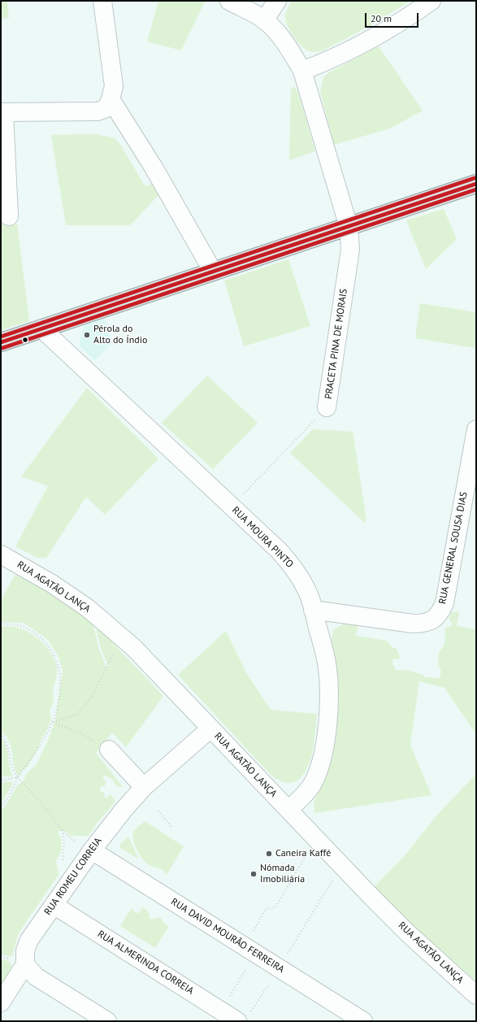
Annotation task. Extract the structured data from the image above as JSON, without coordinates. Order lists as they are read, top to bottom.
{
  "streets": {
    "street": [
      "PRACETA PINA DE MORAIS",
      "RUA MOURA PINTO",
      "RUA GENERAL SOUSA DIAS",
      "RUA AGATÃO LANÇA",
      "RUA ROMEU CORREIA",
      "RUA DAVID MOURÃO FERREIRA",
      "RUA ALMERINDA CORREIA"
    ]
  },
  "crossings": [
    ["RUA MOURA PINTO", "RUA GENERAL SOUSA DIAS"],
    ["RUA MOURA PINTO", "RUA AGATÃO LANÇA"],
    ["RUA AGATÃO LANÇA", "RUA ROMEU CORREIA"],
    ["RUA ROMEU CORREIA", "RUA DAVID MOURÃO FERREIRA"],
    ["RUA ROMEU CORREIA", "RUA ALMERINDA CORREIA"]
  ],
  "places": ["Pérola do Alto do Índio", "Caneira Kaffé", "Nómada Imobiliária"],
  "scale_bar": "20 m"
}
